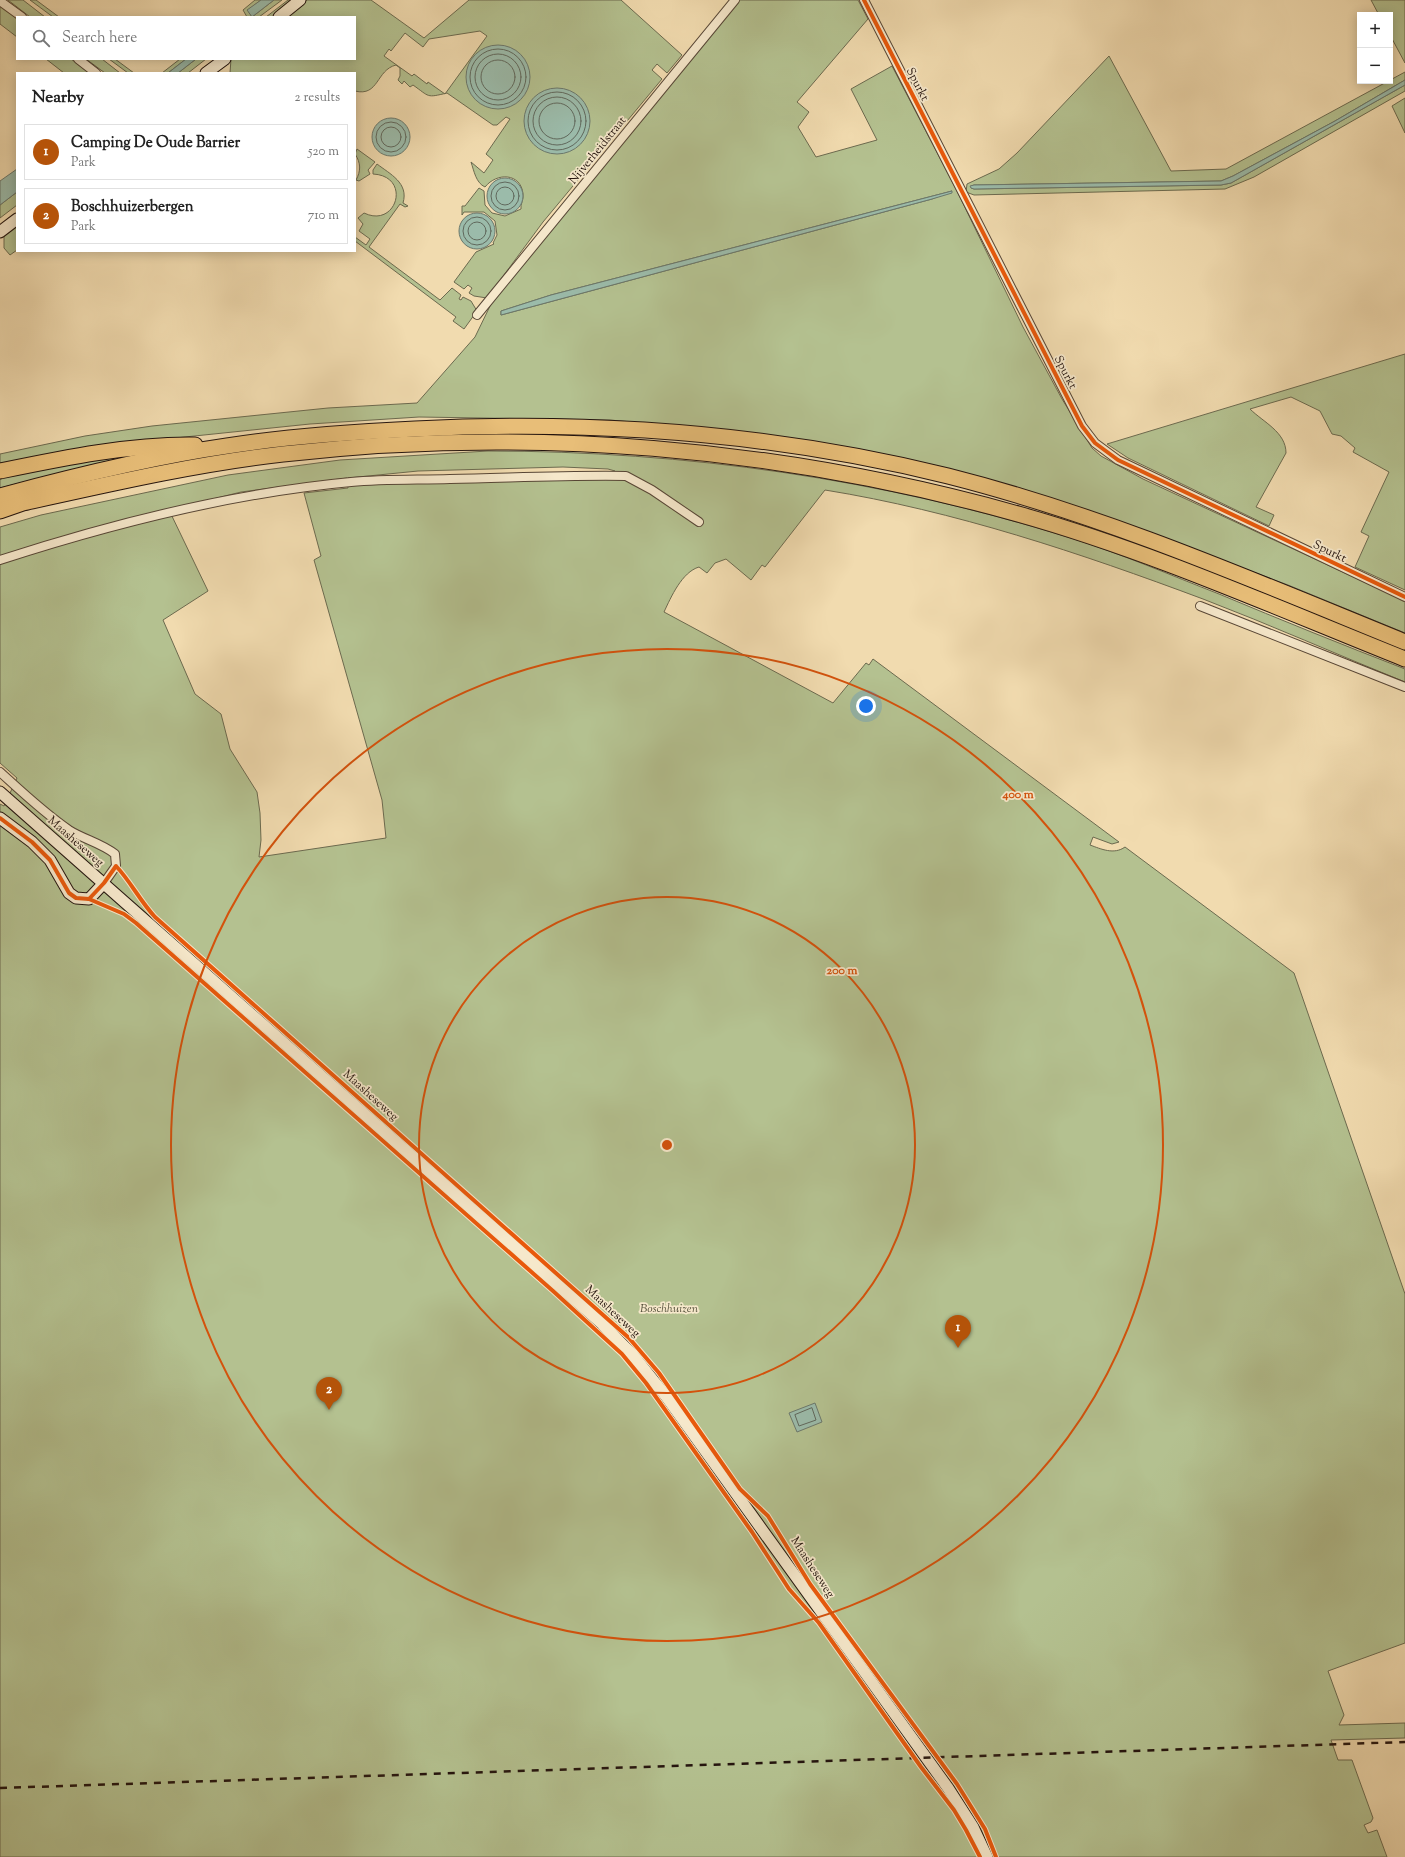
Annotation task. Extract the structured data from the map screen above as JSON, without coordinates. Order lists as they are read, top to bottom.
{
  "streets": {
    "main road": ["Maasheseweg"],
    "street": ["Spurkt", "Nijverheidstraat"]
  },
  "parks": ["Boschhuizen"],
  "page": {
    "map_buttons": ["+", "−"],
    "search": "Search here",
    "heading": ["Nearby", "2 results"],
    "list": [
      {
        "mark": "1",
        "name": "Camping De Oude Barrier",
        "note": "Park",
        "value": "520 m"
      },
      {
        "mark": "2",
        "name": "Boschhuizerbergen",
        "note": "Park",
        "value": "710 m"
      }
    ],
    "pins": ["1", "2"]
  },
  "rings": ["400 m", "200 m"]
}
